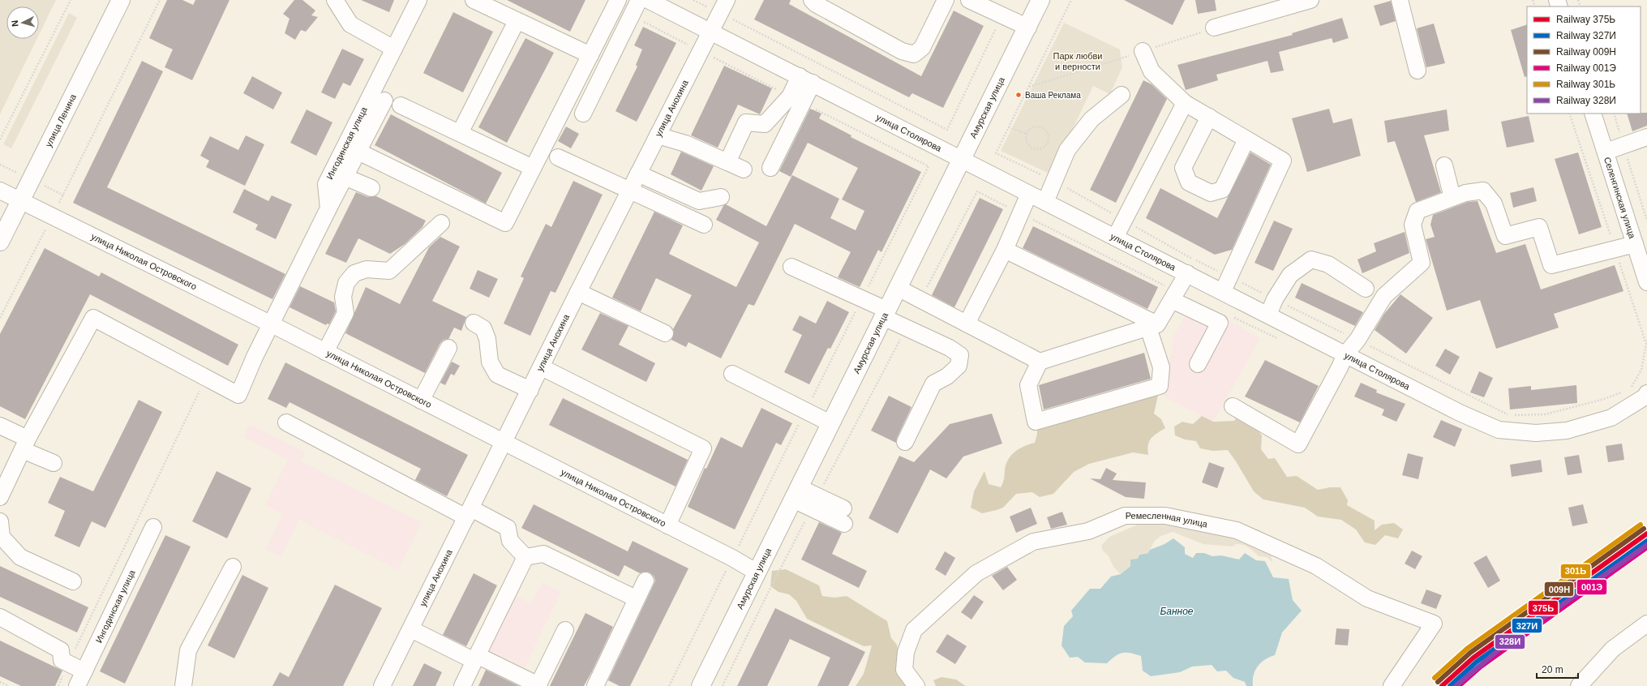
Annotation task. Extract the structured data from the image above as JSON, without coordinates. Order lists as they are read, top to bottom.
{
  "streets": {
    "main road": ["Амурская улица", "улица Ленина"],
    "street": [
      "улица Анохина",
      "улица Столярова",
      "Ингодинская улица",
      "Селенгинская улица",
      "улица Николая Островского",
      "Ремесленная улица"
    ]
  },
  "crossings": [
    ["улица Анохина", "улица Столярова"],
    ["улица Анохина", "улица Николая Островского"],
    ["Амурская улица", "улица Столярова"],
    ["Амурская улица", "улица Николая Островского"],
    ["улица Ленина", "улица Николая Островского"]
  ],
  "water": ["Банное"],
  "parks": ["Парк любви и верности"],
  "places": ["Ваша Реклама"],
  "lines": [
    "rail line 301Ь",
    "rail line 009Н",
    "rail line 375Ь",
    "rail line 327И",
    "rail line 328И",
    "rail line 001Э"
  ],
  "legend": [
    "Railway 375Ь",
    "Railway 327И",
    "Railway 009Н",
    "Railway 001Э",
    "Railway 301Ь",
    "Railway 328И"
  ],
  "scale_bar": "20 m",
  "north": "left"
}
